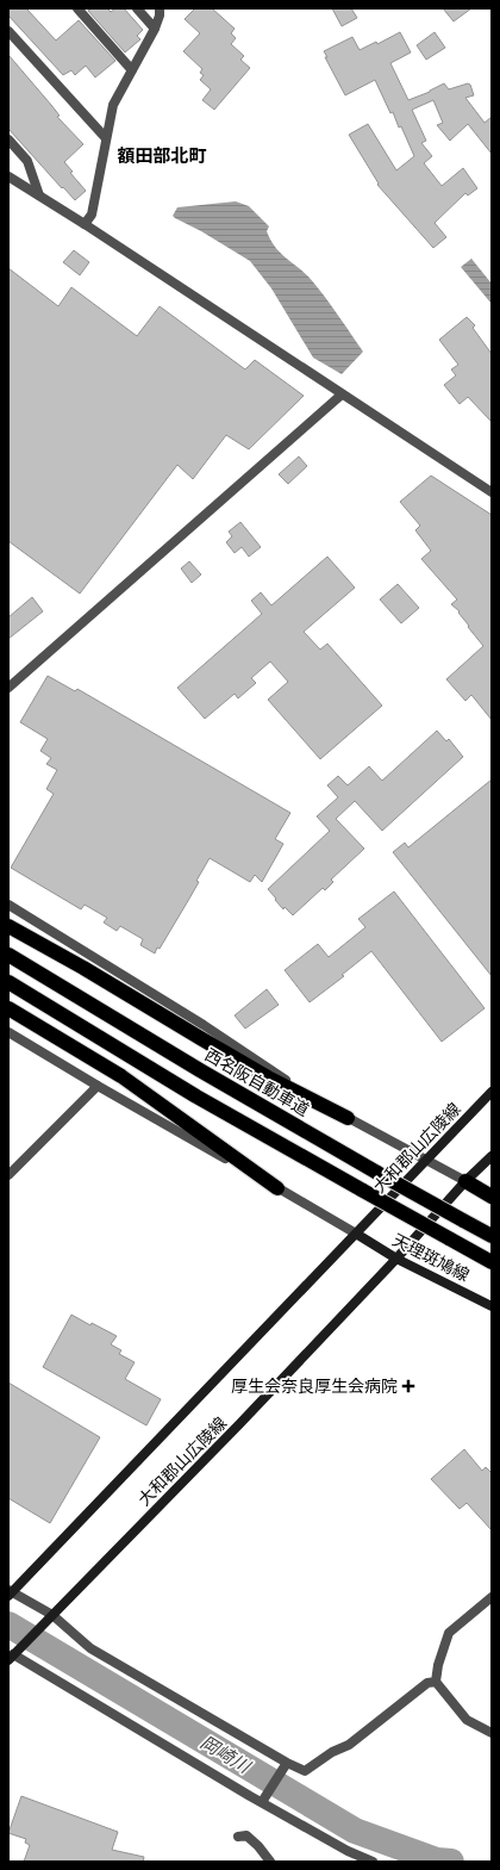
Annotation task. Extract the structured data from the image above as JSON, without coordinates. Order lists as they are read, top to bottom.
{
  "streets": {
    "highway": ["西名阪自動車道"],
    "main road": ["大和郡山広陵線", "天理斑鳩線"]
  },
  "crossings": [
    ["大和郡山広陵線", "天理斑鳩線"]
  ],
  "districts": ["額田部北町"],
  "water": ["岡崎川"],
  "places": {
    "health": ["厚生会奈良厚生会病院"]
  }
}
